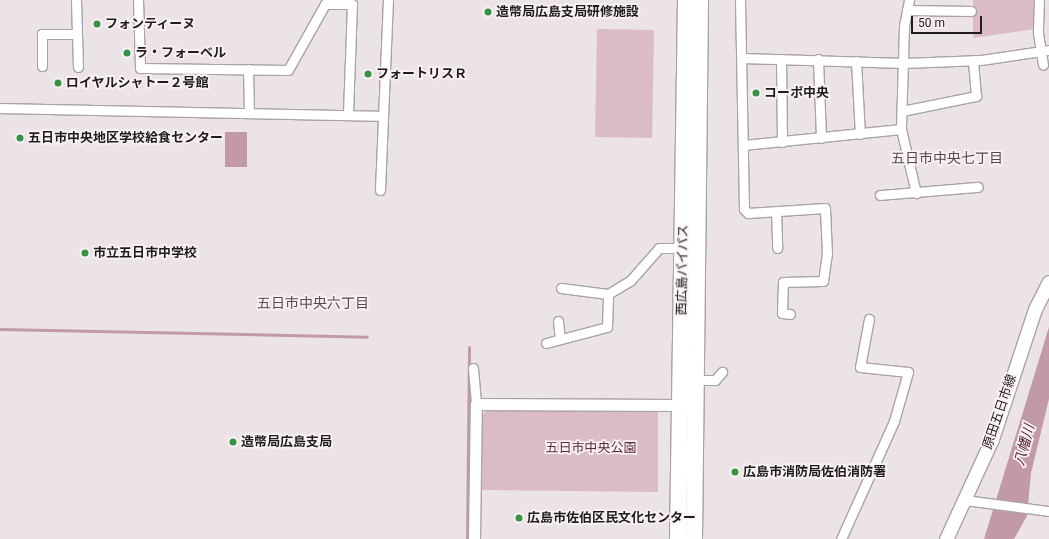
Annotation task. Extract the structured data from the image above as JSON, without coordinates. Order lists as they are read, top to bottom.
{
  "streets": {
    "highway": ["西広島バイパス"],
    "main road": ["原田五日市線"]
  },
  "districts": ["五日市中央七丁目", "五日市中央六丁目"],
  "water": ["八幡川"],
  "parks": ["五日市中央公園"],
  "places": [
    "造幣局広島支局研修施設",
    "フォンティーヌ",
    "ラ・フォーベル",
    "フォートリスＲ",
    "ロイヤルシャトー２号館",
    "コーポ中央",
    "五日市中央地区学校給食センター",
    "市立五日市中学校",
    "造幣局広島支局",
    "広島市消防局佐伯消防署",
    "広島市佐伯区民文化センター"
  ],
  "scale_bar": "50 m"
}
